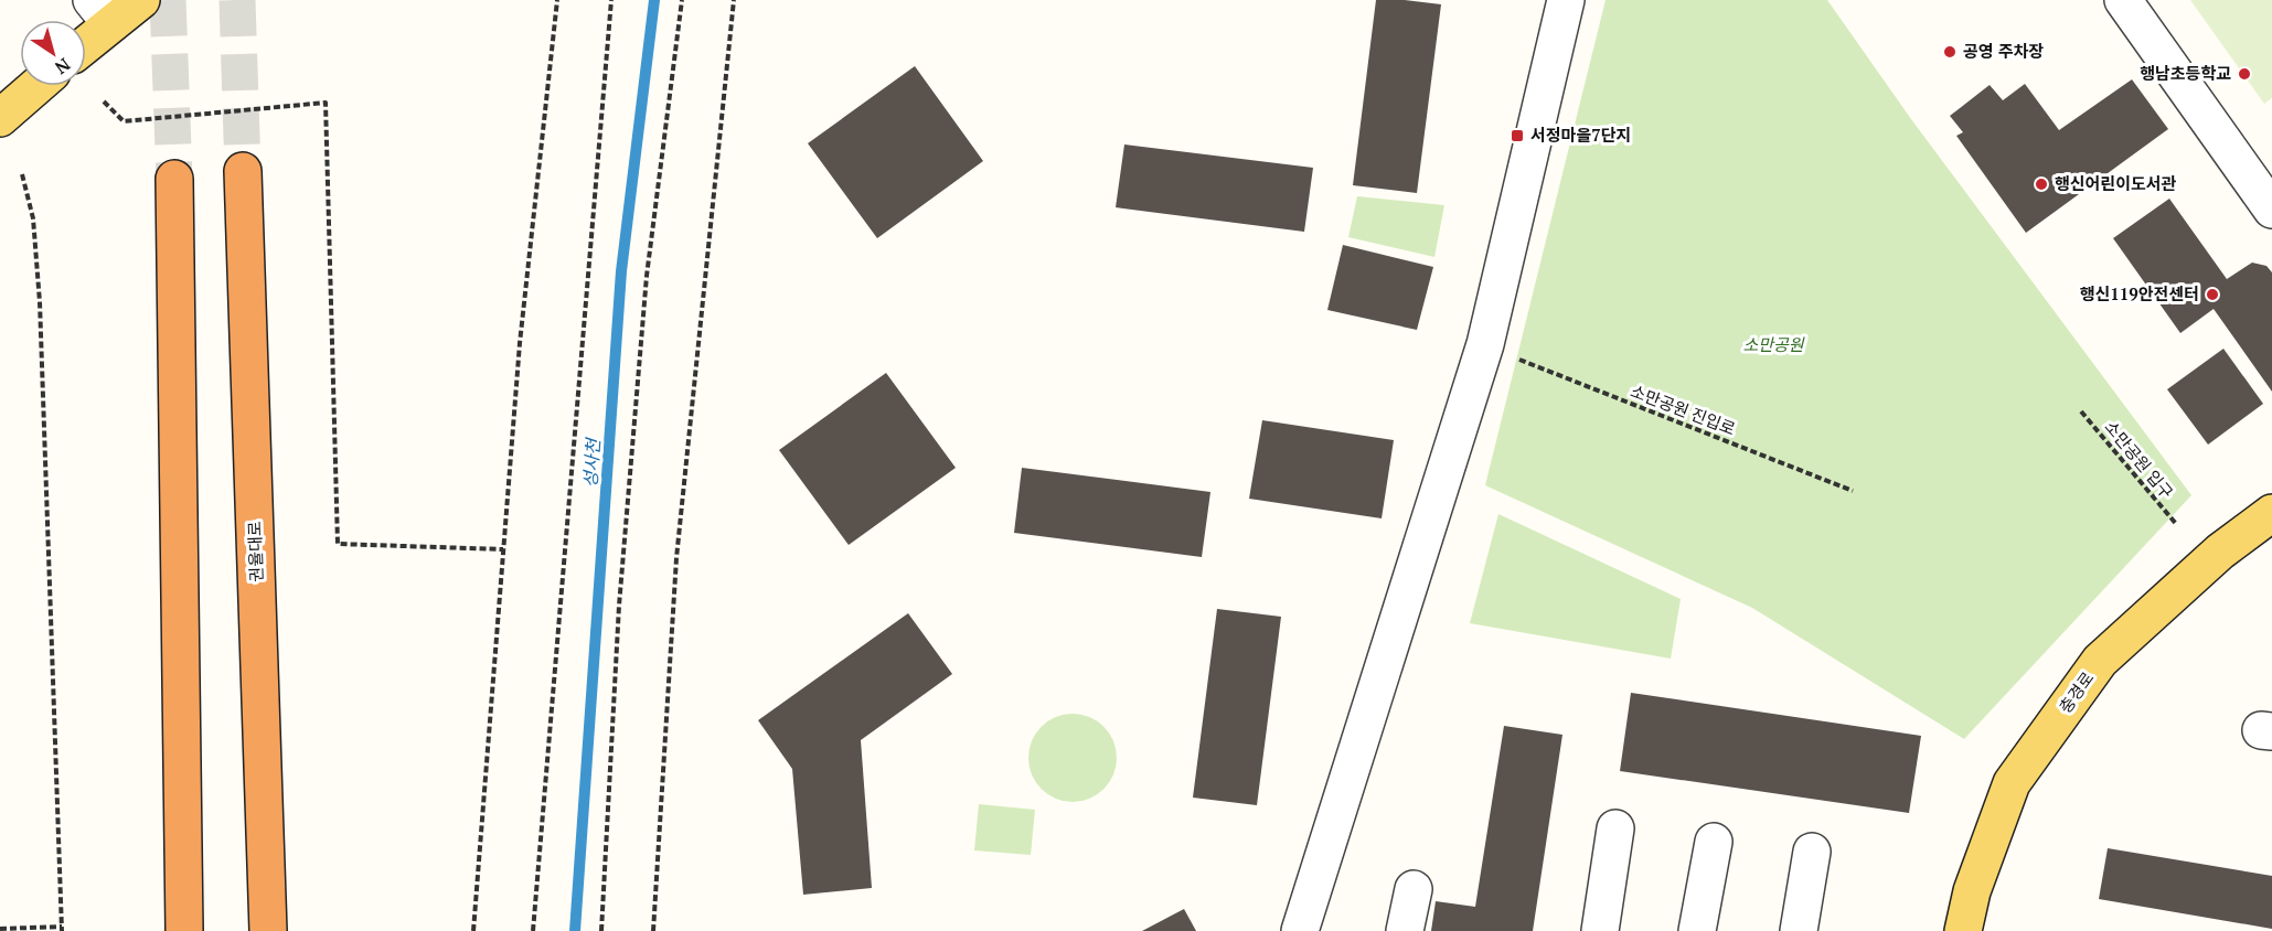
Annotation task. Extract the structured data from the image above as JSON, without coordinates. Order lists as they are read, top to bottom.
{
  "streets": {
    "highway": ["권율대로"],
    "main road": ["충경로"],
    "path": ["소만공원 진입로", "소만공원 입구"]
  },
  "water": ["성사천"],
  "parks": ["소만공원"],
  "places": {
    "other": [
      "공영 주차장",
      "행남초등학교",
      "행신어린이도서관",
      "행신119안전센터"
    ],
    "transit": ["서정마을7단지"]
  },
  "north": "bottom right"
}
